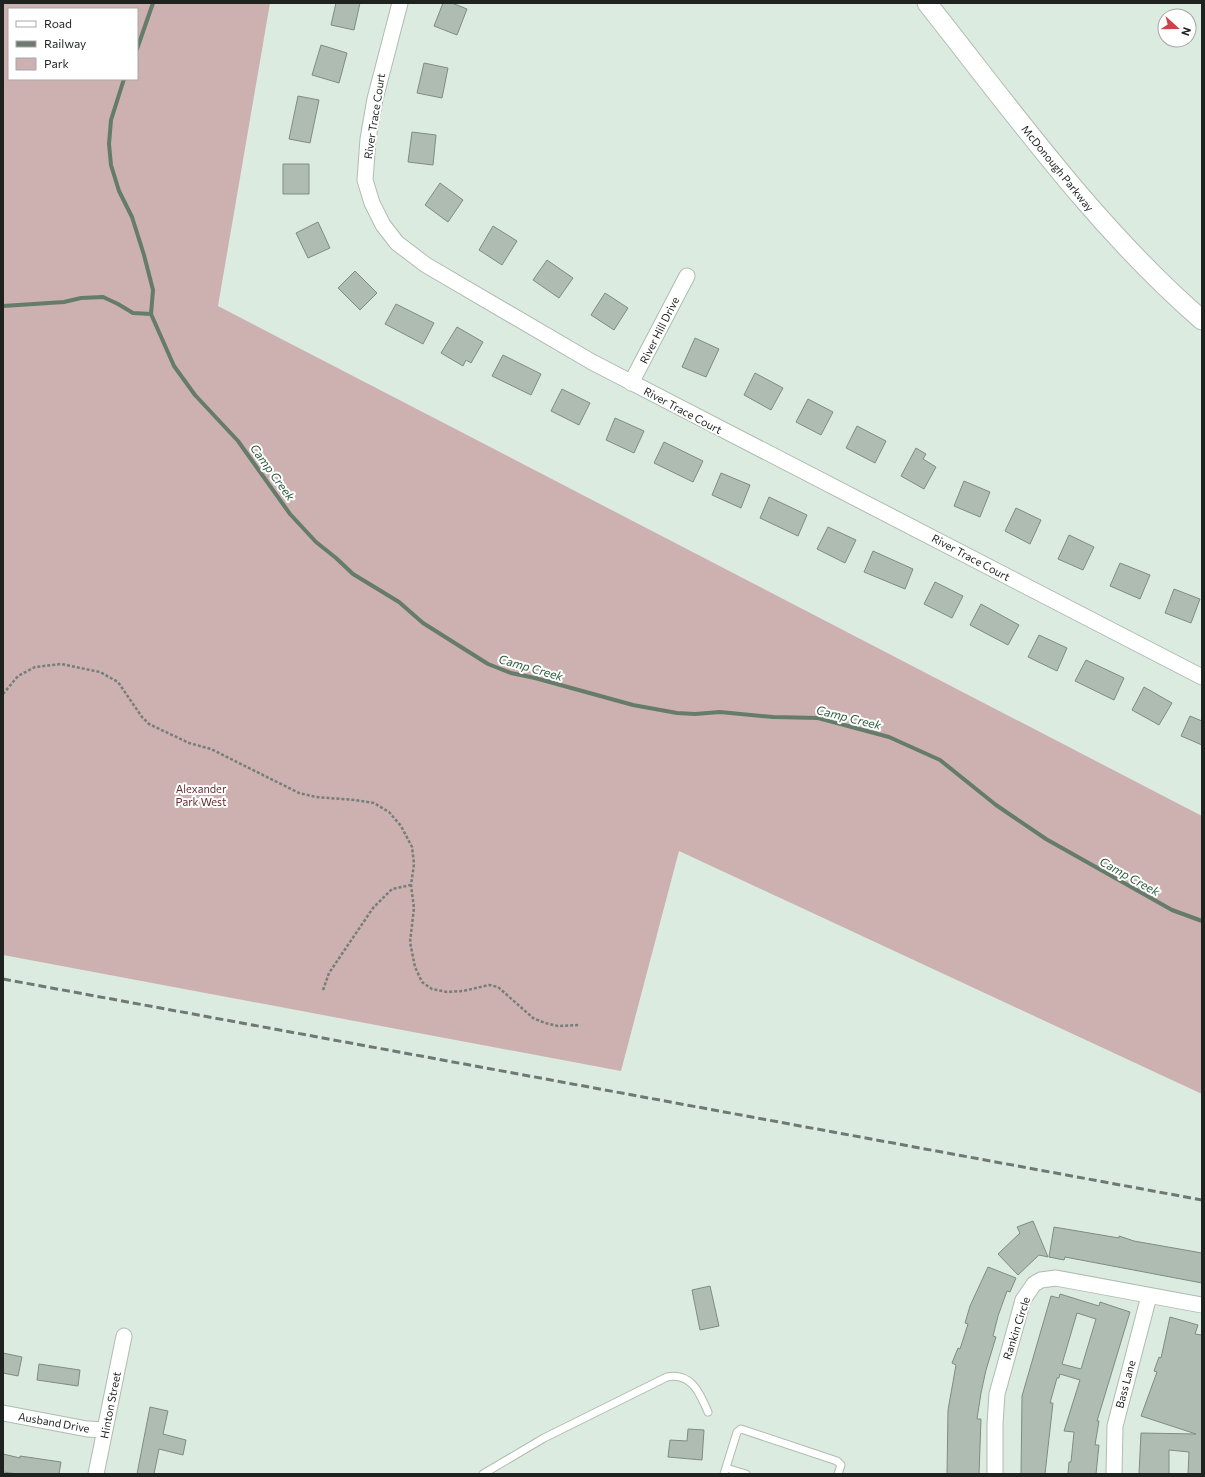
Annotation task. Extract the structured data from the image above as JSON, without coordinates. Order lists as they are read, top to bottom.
{
  "streets": {
    "street": [
      "River Trace Court",
      "McDonough Parkway",
      "River Hill Drive",
      "Rankin Circle",
      "Bass Lane",
      "Hinton Street",
      "Ausband Drive"
    ]
  },
  "crossings": [
    ["River Trace Court", "River Hill Drive"],
    ["Rankin Circle", "Bass Lane"],
    ["Hinton Street", "Ausband Drive"]
  ],
  "water": ["Camp Creek"],
  "parks": ["Alexander Park West"],
  "legend": ["Road", "Railway", "Park"],
  "north": "right"
}
